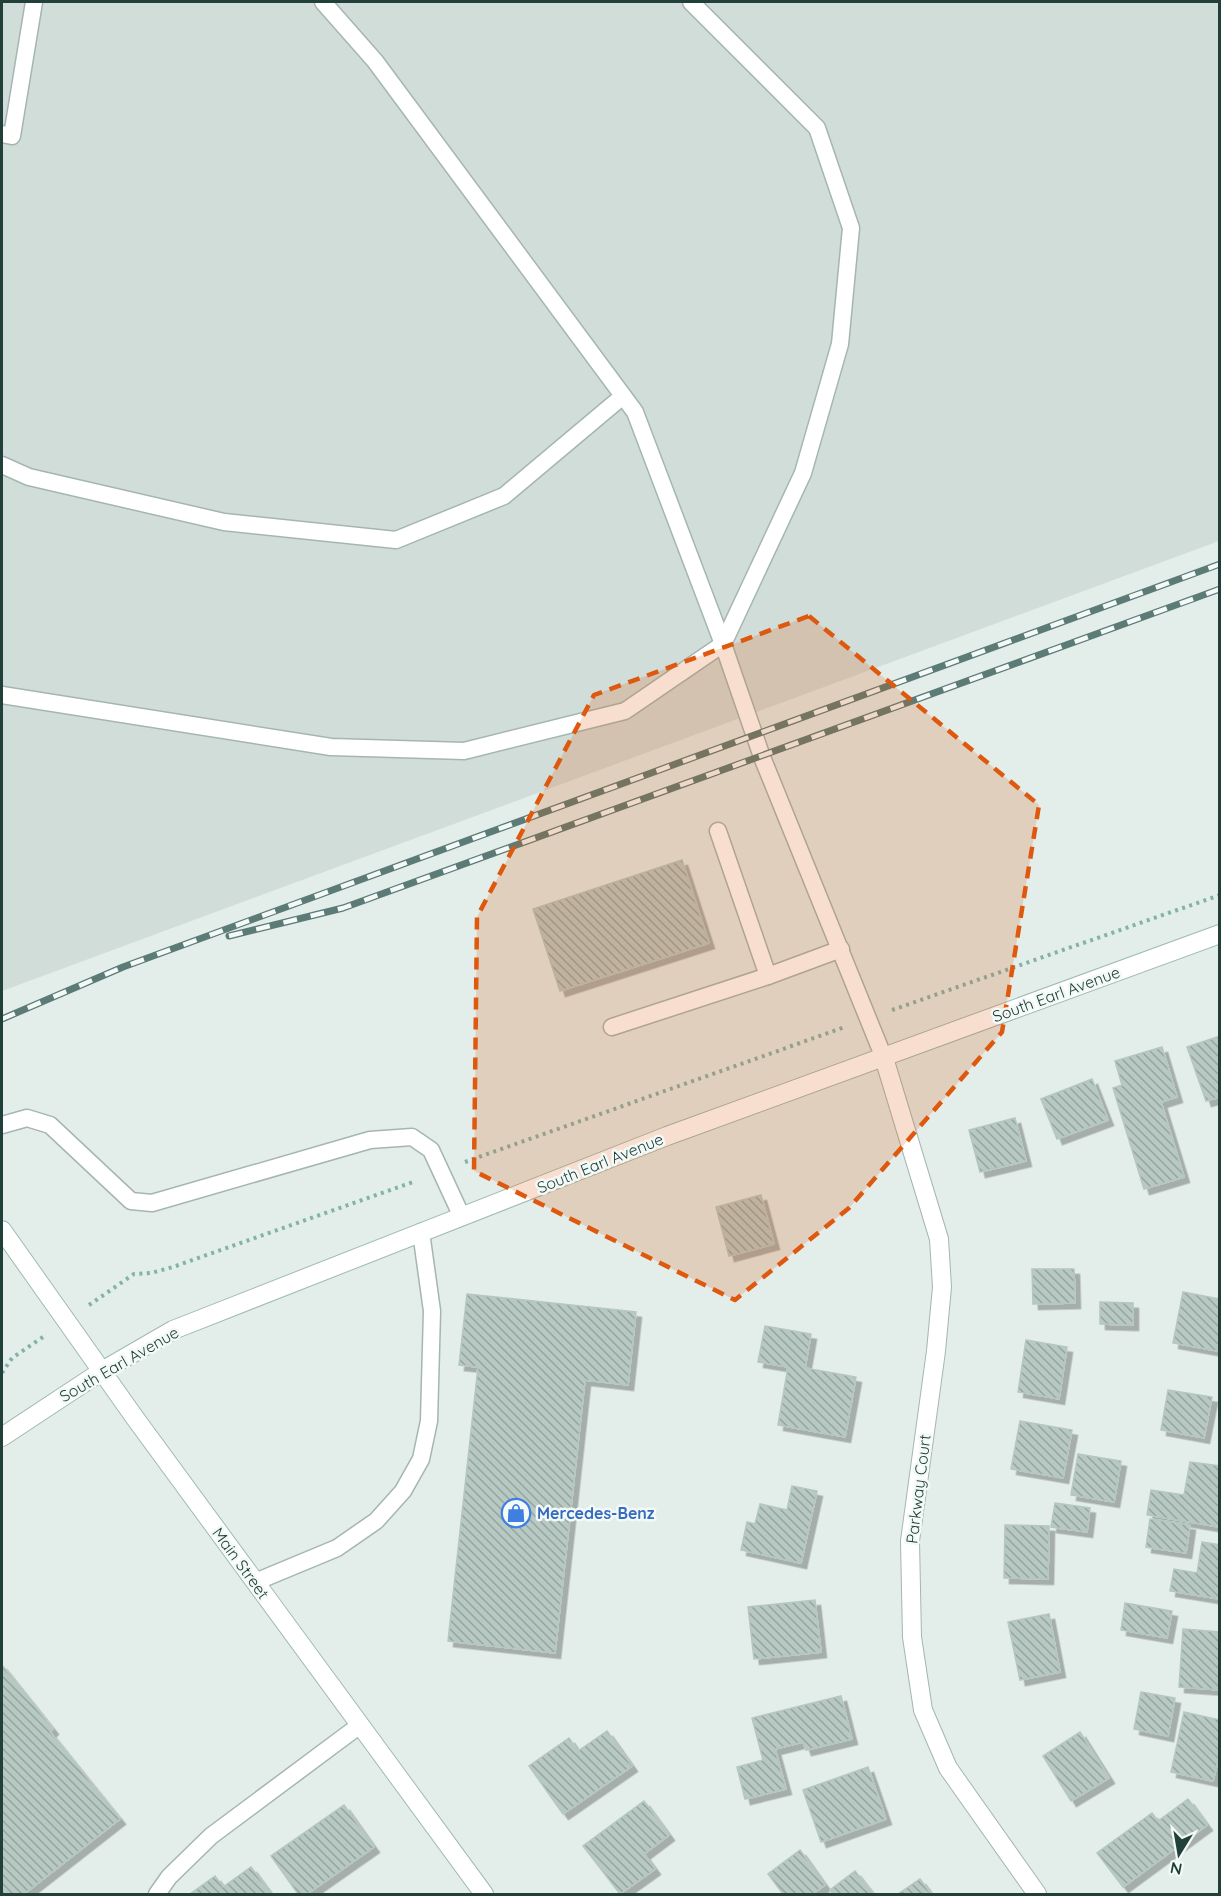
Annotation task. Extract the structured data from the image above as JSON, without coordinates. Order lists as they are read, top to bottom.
{
  "streets": {
    "street": ["South Earl Avenue", "Parkway Court", "Main Street"]
  },
  "crossings": [
    ["South Earl Avenue", "Parkway Court"],
    ["South Earl Avenue", "Main Street"]
  ],
  "places": {
    "shop": ["Mercedes-Benz"]
  },
  "north": "bottom"
}
